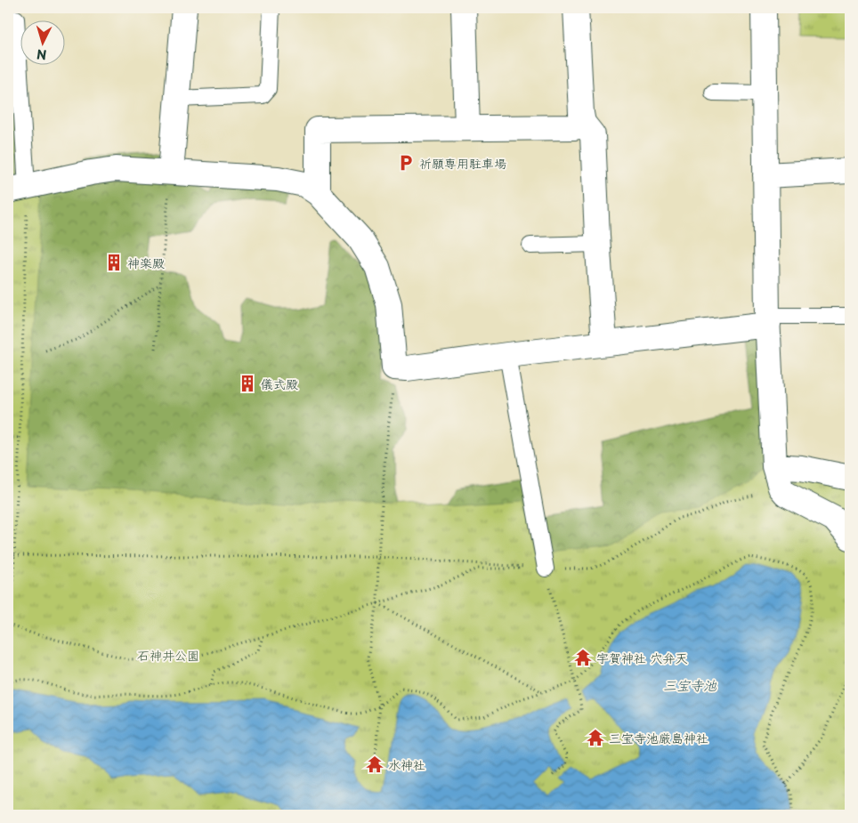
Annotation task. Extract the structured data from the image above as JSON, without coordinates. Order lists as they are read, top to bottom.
{
  "water": ["三宝寺池"],
  "parks": ["石神井公園"],
  "places": {
    "parking": ["祈願専用駐車場"],
    "building": ["神楽殿", "儀式殿"],
    "temple": ["宇賀神社 穴弁天", "三宝寺池厳島神社", "水神社"]
  },
  "north": "bottom"
}
